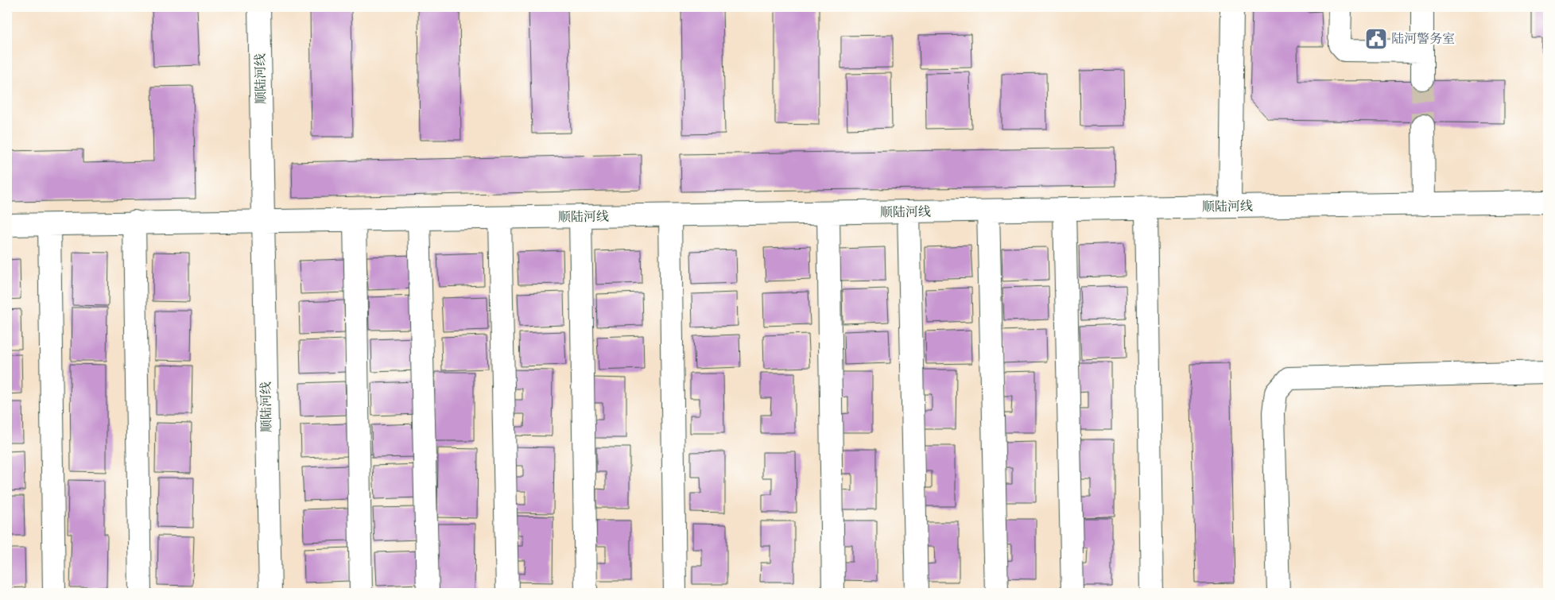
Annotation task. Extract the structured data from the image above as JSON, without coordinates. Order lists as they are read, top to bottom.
{
  "streets": {
    "street": ["顺陆河线"]
  },
  "places": {
    "public building": ["陆河警务室"]
  }
}
